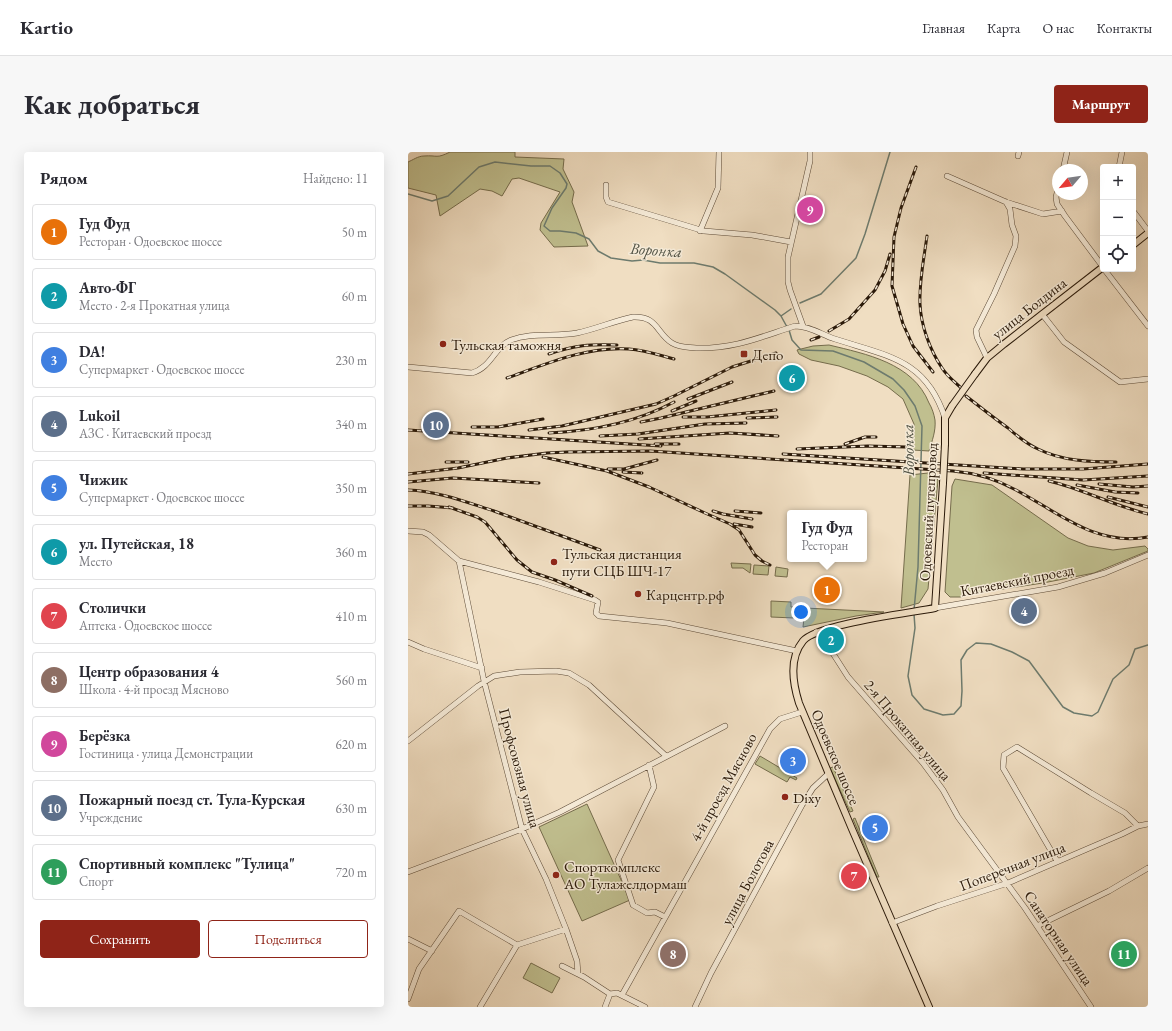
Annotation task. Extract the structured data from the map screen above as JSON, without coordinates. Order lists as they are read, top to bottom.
{
  "streets": {
    "main road": ["улица Болдина", "Одоевский путепровод", "Одоевское шоссе"],
    "street": [
      "Китаевский проезд",
      "2-я Прокатная улица",
      "Профсоюзная улица",
      "4-й проезд Мясново",
      "Поперечная улица",
      "улица Болотова",
      "Санаторная улица"
    ]
  },
  "crossings": [
    ["улица Болдина", "Одоевский путепровод"],
    ["Одоевский путепровод", "Китаевский проезд"],
    ["Одоевский путепровод", "Одоевское шоссе"],
    ["Китаевский проезд", "Одоевское шоссе"],
    ["2-я Прокатная улица", "Одоевское шоссе"],
    ["2-я Прокатная улица", "Поперечная улица"],
    ["2-я Прокатная улица", "Санаторная улица"],
    ["Одоевское шоссе", "4-й проезд Мясново"],
    ["Одоевское шоссе", "Поперечная улица"],
    ["Одоевское шоссе", "улица Болотова"],
    ["Поперечная улица", "Санаторная улица"]
  ],
  "water": ["Воронка"],
  "places": {
    "other": [
      "Тульская таможня",
      "Тульская дистанция пути СЦБ ШЧ-17",
      "Карцентр.рф",
      "Dixy",
      "Спорткомплекс АО Тулажелдормаш"
    ],
    "transit": ["Депо"]
  },
  "north": "bottom left",
  "page": {
    "header": "Kartio",
    "nav": [
      "Главная",
      "Карта",
      "О нас",
      "Контакты"
    ],
    "buttons": [
      "Маршрут",
      ["Сохранить", "Поделиться"]
    ],
    "title": "Как добраться",
    "heading": ["Рядом", "Найдено: 11"],
    "map_buttons": ["+", "−"],
    "pins": [
      "9",
      "6",
      "10",
      "1",
      "4",
      "2",
      "3",
      "5",
      "7",
      "8",
      "11"
    ],
    "list": [
      {
        "mark": "1",
        "name": "Гуд Фуд",
        "note": "Ресторан · Одоевское шоссе",
        "value": "50 m"
      },
      {
        "mark": "2",
        "name": "Авто-ФГ",
        "note": "Место · 2-я Прокатная улица",
        "value": "60 m"
      },
      {
        "mark": "3",
        "name": "DA!",
        "note": "Супермаркет · Одоевское шоссе",
        "value": "230 m"
      },
      {
        "mark": "4",
        "name": "Lukoil",
        "note": "АЗС · Китаевский проезд",
        "value": "340 m"
      },
      {
        "mark": "5",
        "name": "Чижик",
        "note": "Супермаркет · Одоевское шоссе",
        "value": "350 m"
      },
      {
        "mark": "6",
        "name": "ул. Путейская, 18",
        "note": "Место",
        "value": "360 m"
      },
      {
        "mark": "7",
        "name": "Столички",
        "note": "Аптека · Одоевское шоссе",
        "value": "410 m"
      },
      {
        "mark": "8",
        "name": "Центр образования 4",
        "note": "Школа · 4-й проезд Мясново",
        "value": "560 m"
      },
      {
        "mark": "9",
        "name": "Берёзка",
        "note": "Гостиница · улица Демонстрации",
        "value": "620 m"
      },
      {
        "mark": "10",
        "name": "Пожарный поезд ст. Тула-Курская",
        "note": "Учреждение",
        "value": "630 m"
      },
      {
        "mark": "11",
        "name": "Спортивный комплекс \"Тулица\"",
        "note": "Спорт",
        "value": "720 m"
      }
    ],
    "popup": ["Гуд Фуд", "Ресторан"]
  }
}
